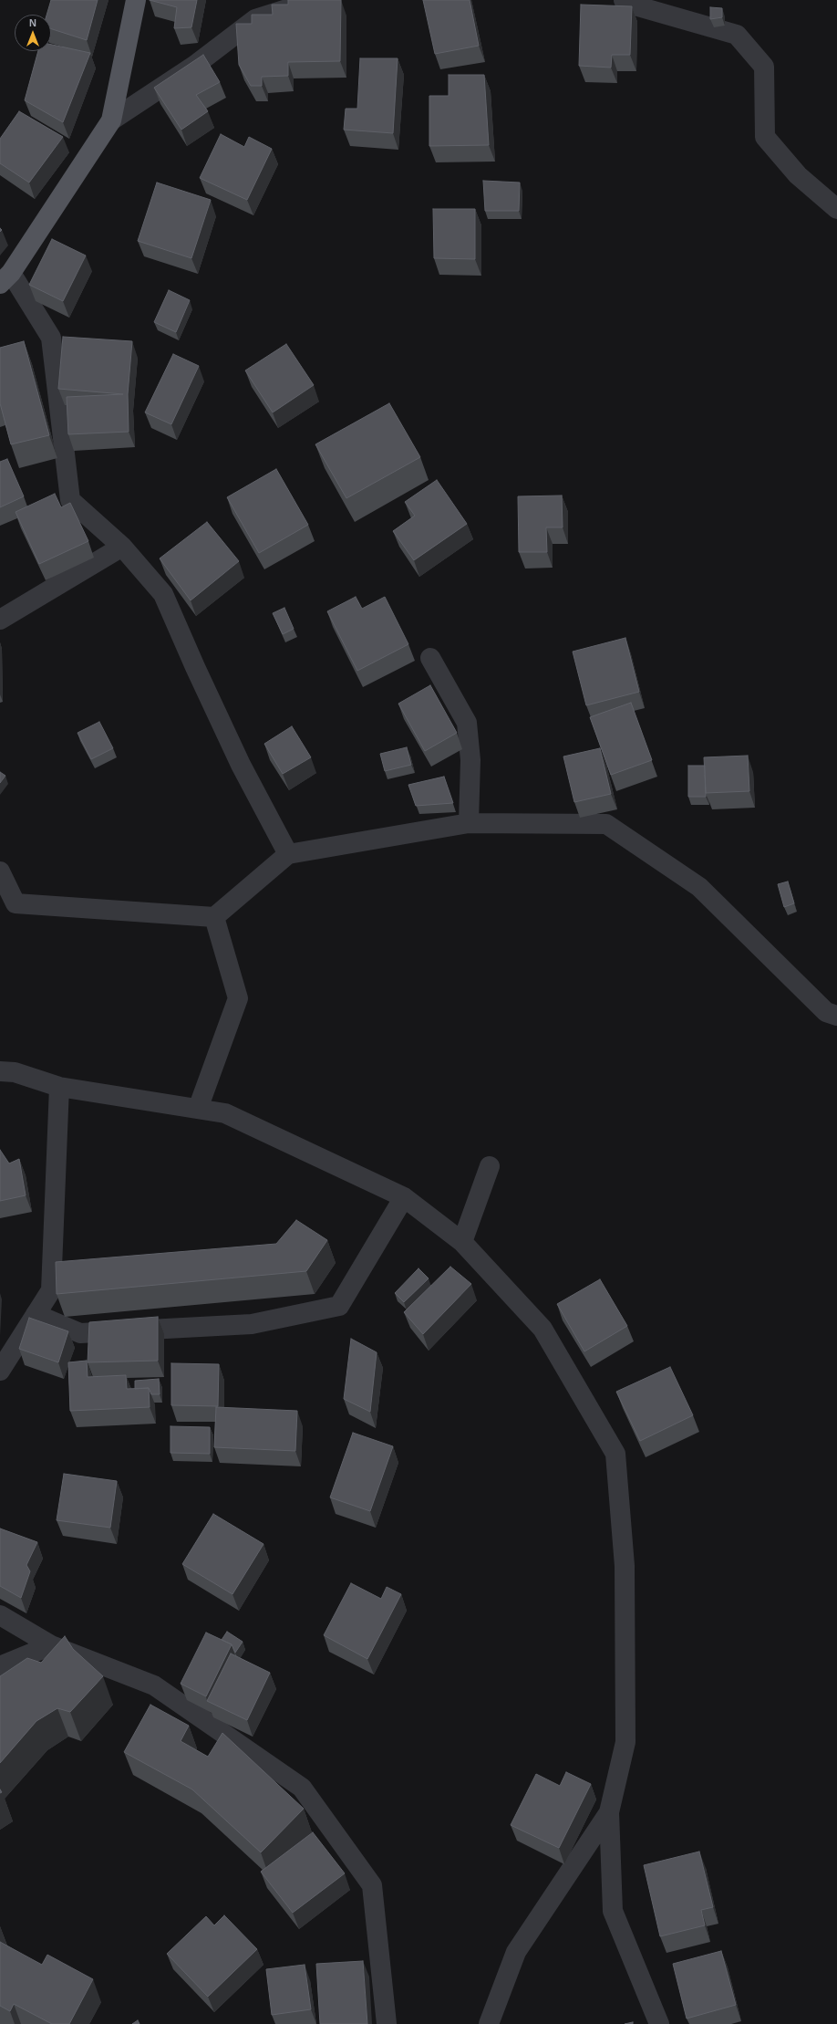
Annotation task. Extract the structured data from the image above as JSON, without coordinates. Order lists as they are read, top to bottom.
{
  "north": "top"
}
